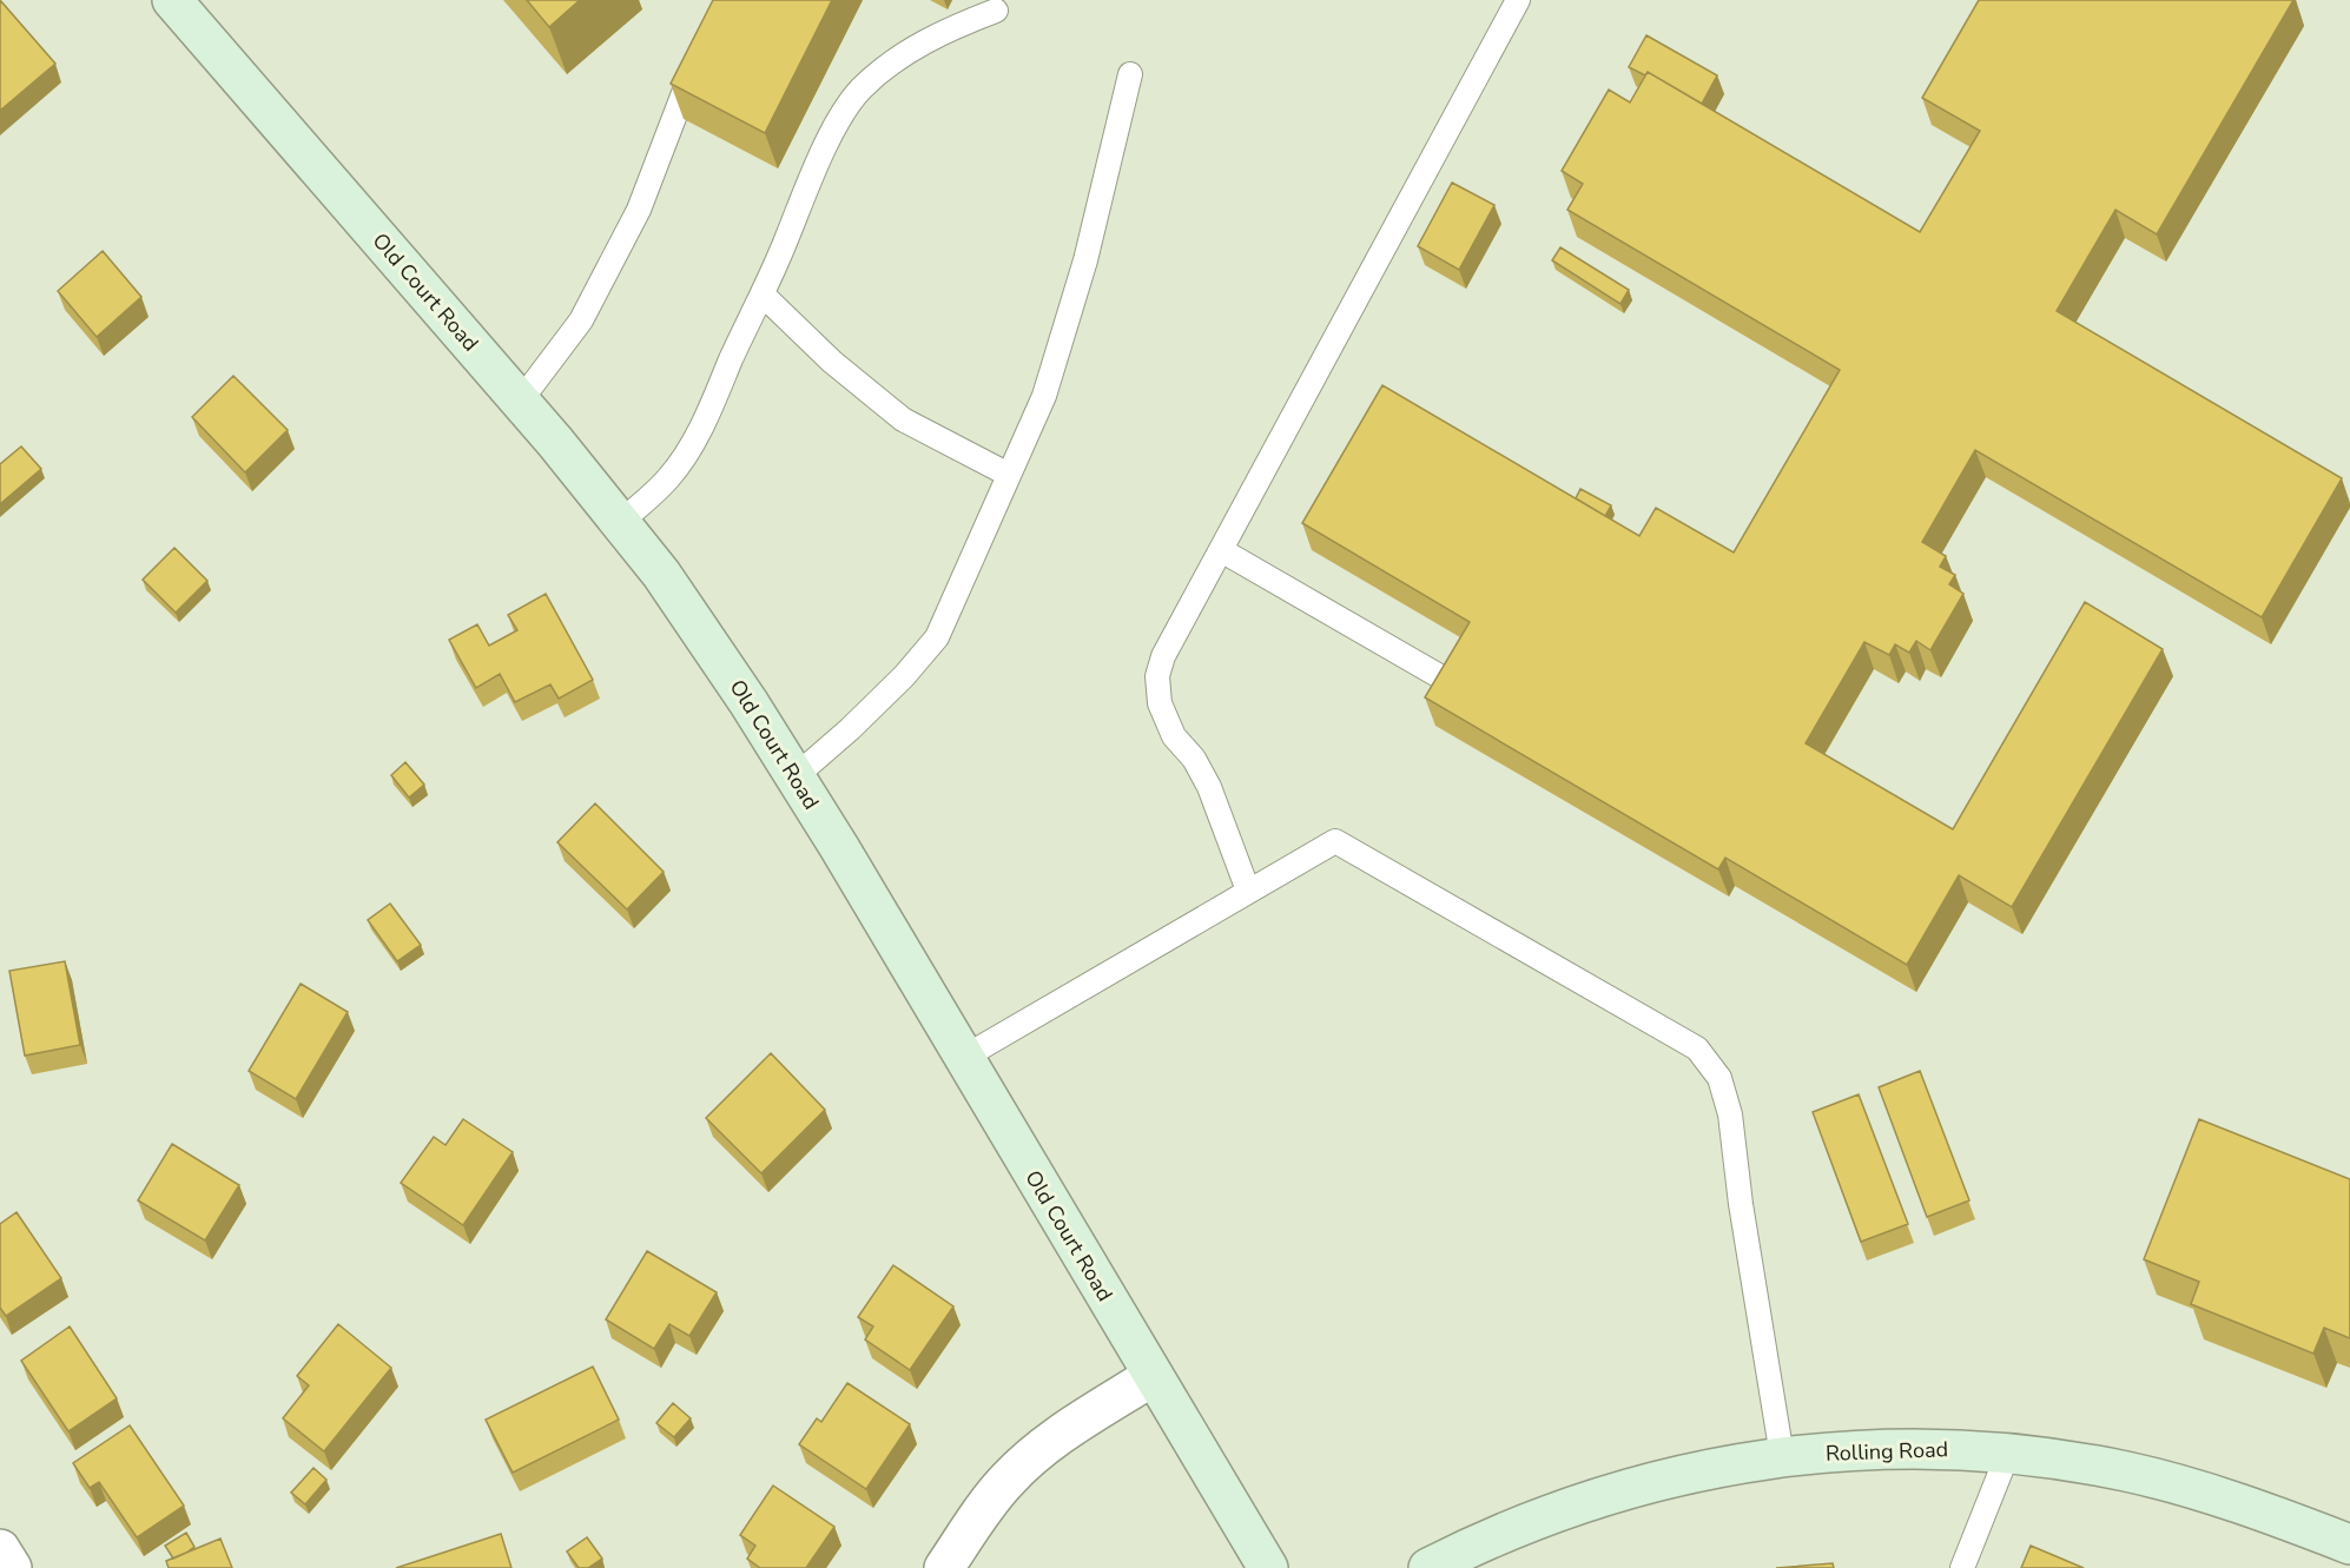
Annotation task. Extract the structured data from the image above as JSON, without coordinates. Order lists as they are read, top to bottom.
{
  "streets": {
    "main road": ["Old Court Road", "Rolling Road"]
  }
}
